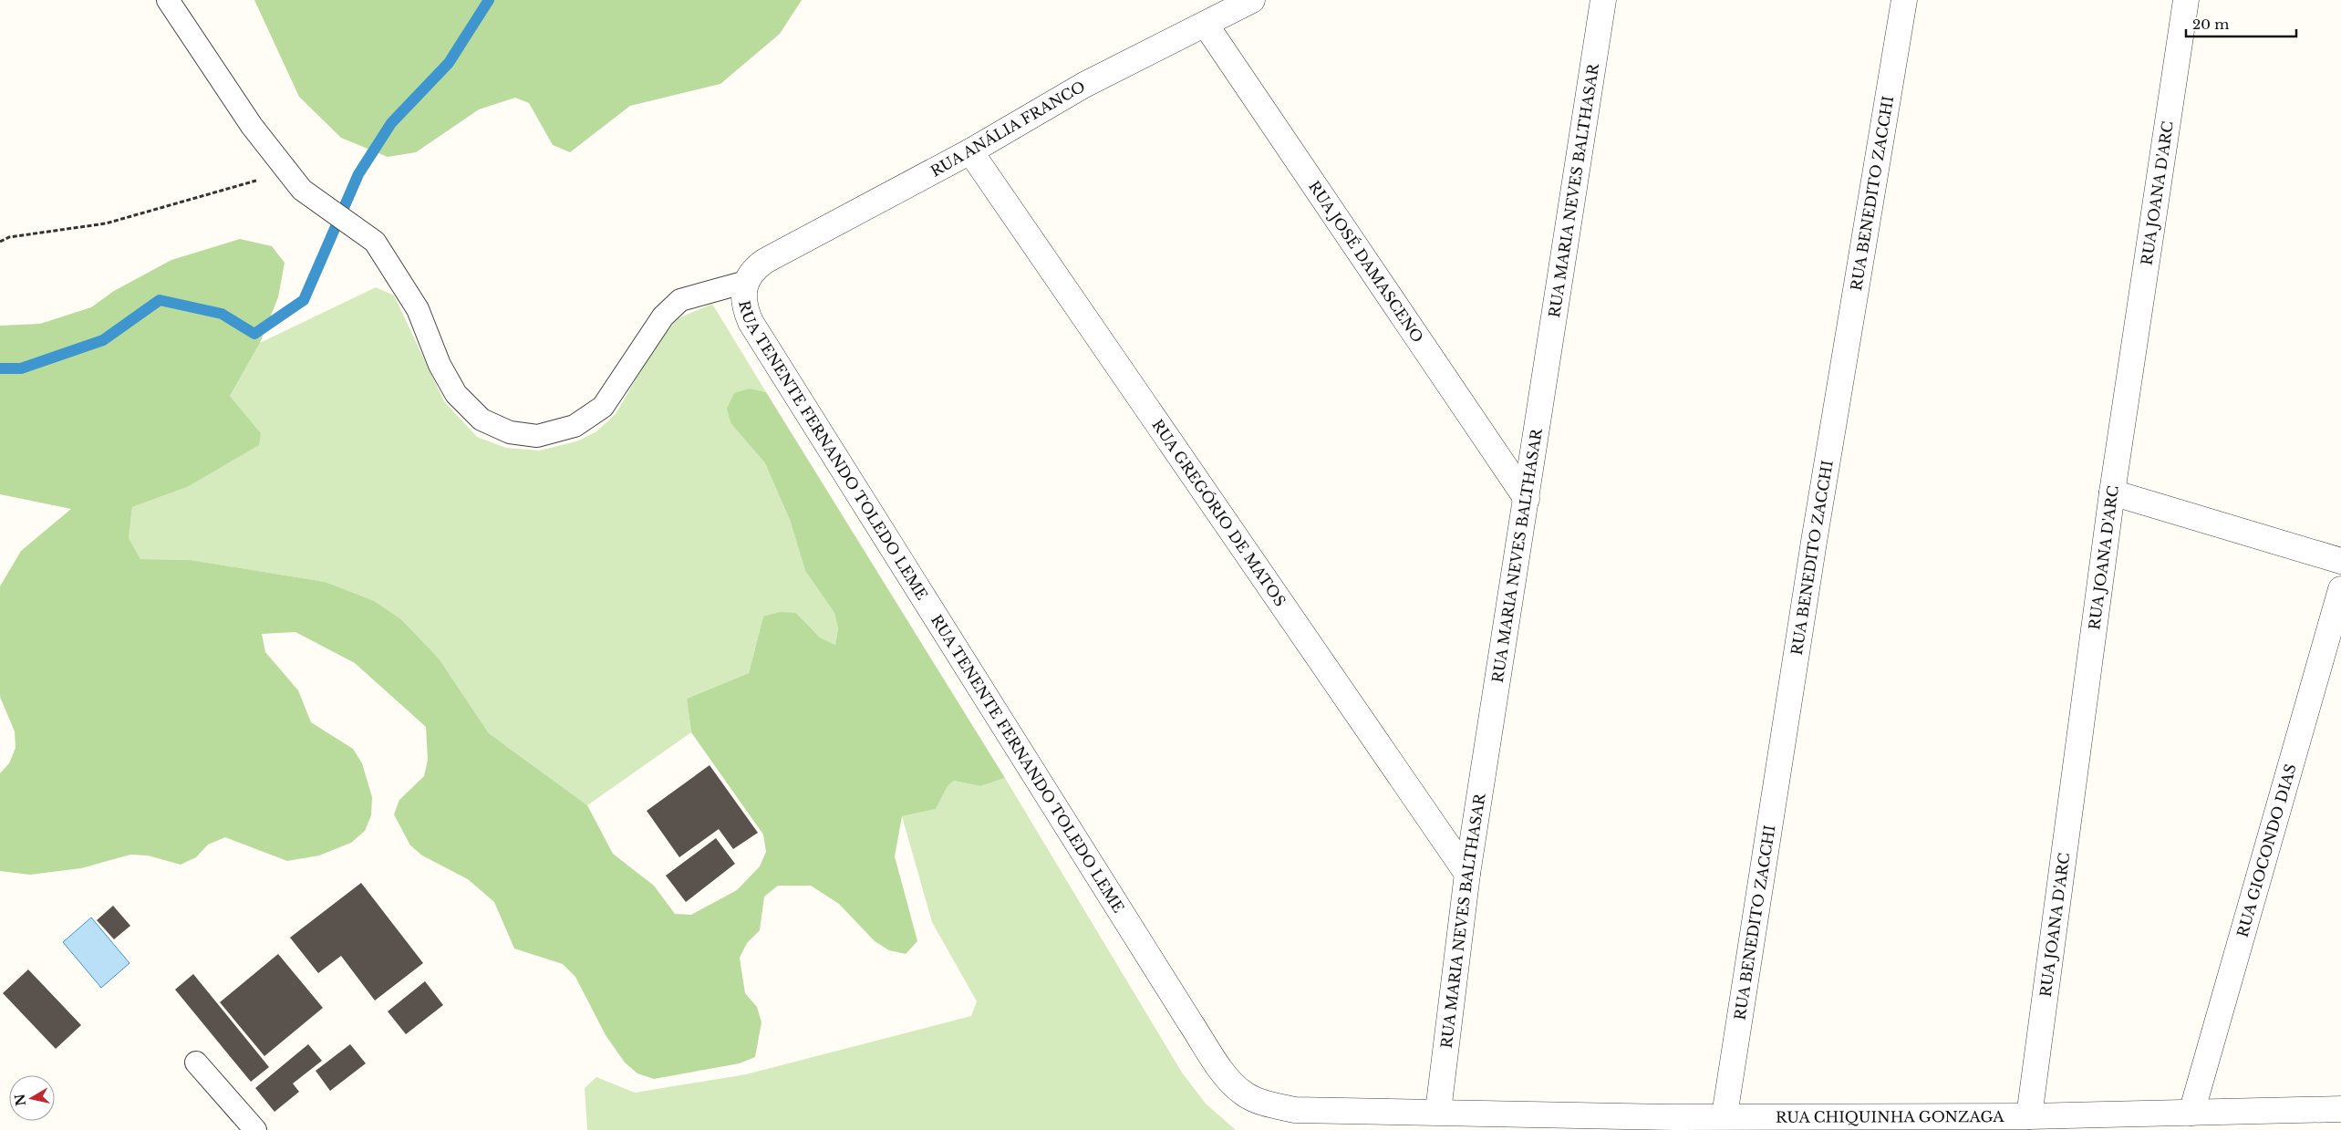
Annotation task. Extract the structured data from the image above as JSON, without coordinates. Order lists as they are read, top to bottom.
{
  "streets": {
    "street": [
      "RUA ANÁLIA FRANCO",
      "RUA MARIA NEVES BALTHASAR",
      "RUA JOANA D'ARC",
      "RUA BENEDITO ZACCHI",
      "RUA JOSÉ DAMASCENO",
      "RUA TENENTE FERNANDO TOLEDO LEME",
      "RUA GREGÓRIO DE MATOS",
      "RUA GIOCONDO DIAS",
      "RUA CHIQUINHA GONZAGA"
    ]
  },
  "crossings": [
    ["RUA ANÁLIA FRANCO", "RUA JOSÉ DAMASCENO"],
    ["RUA ANÁLIA FRANCO", "RUA TENENTE FERNANDO TOLEDO LEME"],
    ["RUA ANÁLIA FRANCO", "RUA GREGÓRIO DE MATOS"],
    ["RUA MARIA NEVES BALTHASAR", "RUA JOSÉ DAMASCENO"],
    ["RUA MARIA NEVES BALTHASAR", "RUA TENENTE FERNANDO TOLEDO LEME"],
    ["RUA MARIA NEVES BALTHASAR", "RUA GREGÓRIO DE MATOS"],
    ["RUA MARIA NEVES BALTHASAR", "RUA CHIQUINHA GONZAGA"],
    ["RUA JOANA D'ARC", "RUA CHIQUINHA GONZAGA"],
    ["RUA BENEDITO ZACCHI", "RUA CHIQUINHA GONZAGA"],
    ["RUA TENENTE FERNANDO TOLEDO LEME", "RUA CHIQUINHA GONZAGA"],
    ["RUA GIOCONDO DIAS", "RUA CHIQUINHA GONZAGA"]
  ],
  "scale_bar": "20 m",
  "north": "left"
}
